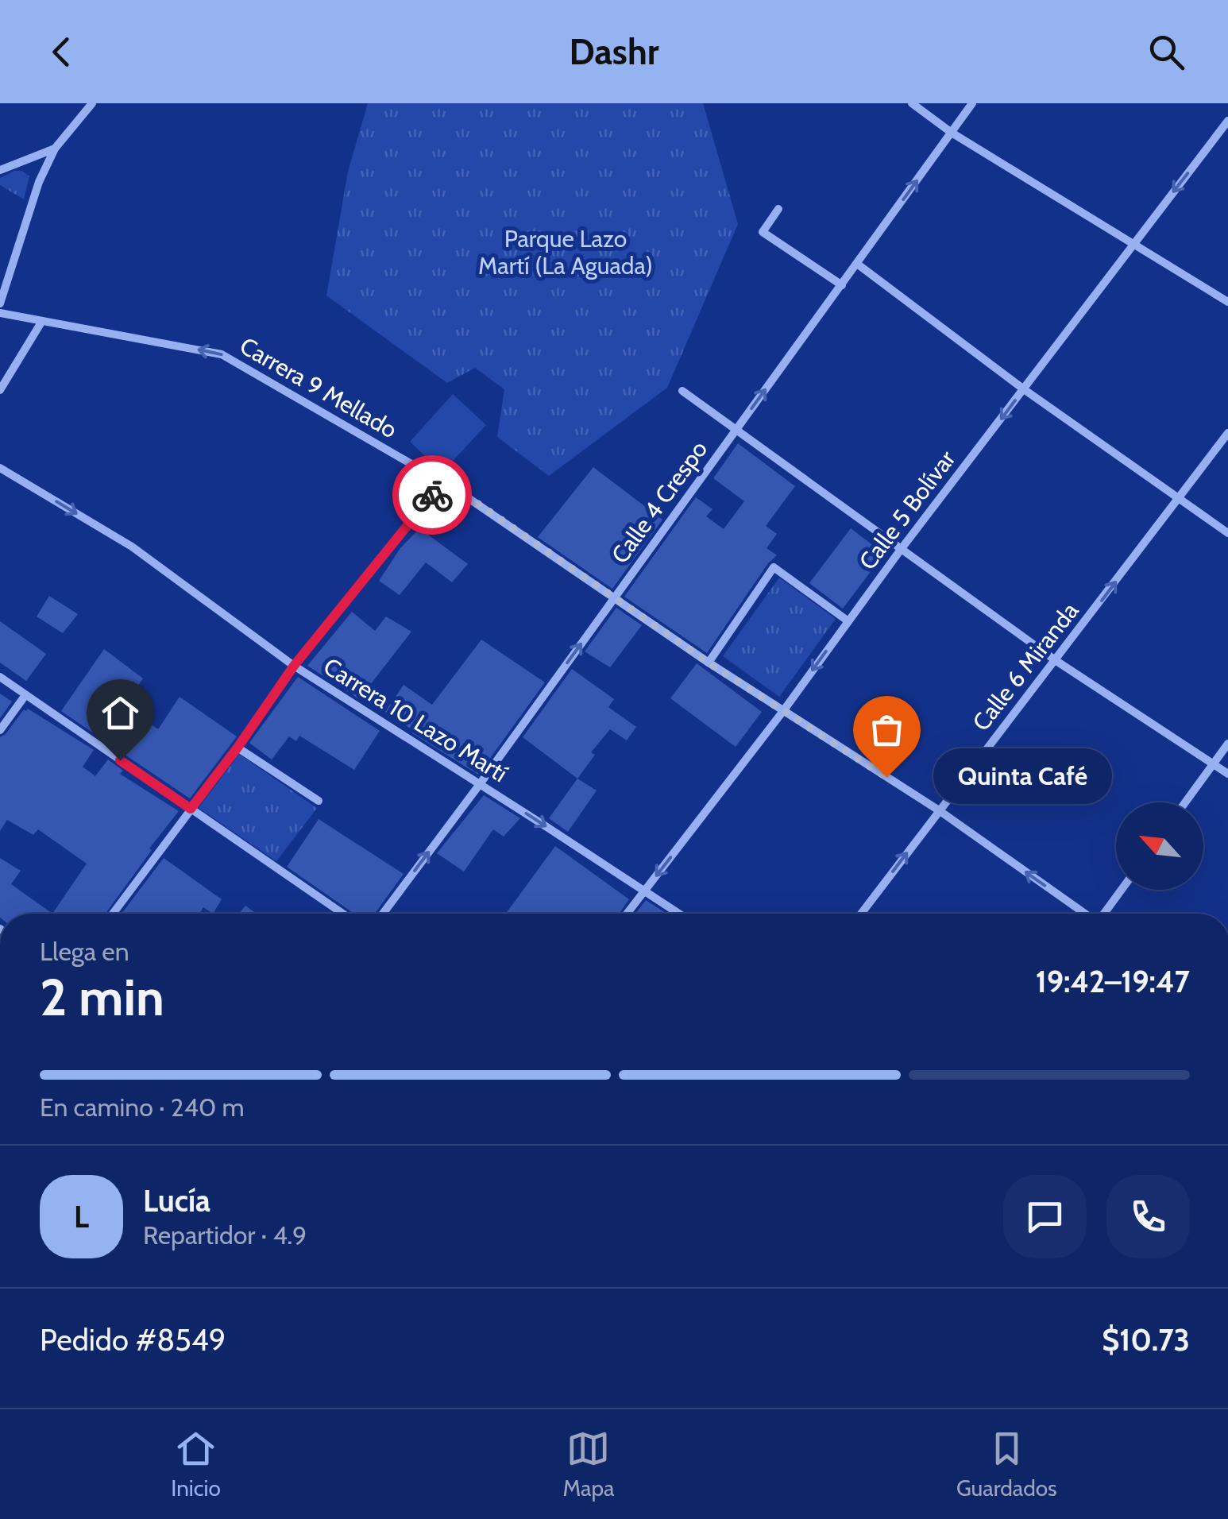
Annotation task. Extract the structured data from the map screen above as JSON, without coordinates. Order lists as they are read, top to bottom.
{
  "streets": {
    "street": [
      "Carrera 9 Mellado",
      "Calle 4 Crespo",
      "Calle 5 Bolívar",
      "Calle 6 Miranda",
      "Carrera 10 Lazo Martí"
    ]
  },
  "crossings": [
    ["Carrera 9 Mellado", "Calle 4 Crespo"],
    ["Carrera 9 Mellado", "Calle 5 Bolívar"],
    ["Carrera 9 Mellado", "Calle 6 Miranda"],
    ["Calle 4 Crespo", "Carrera 10 Lazo Martí"],
    ["Calle 5 Bolívar", "Carrera 10 Lazo Martí"]
  ],
  "one_way": [
    "Carrera 9 Mellado",
    "Calle 4 Crespo",
    "Calle 5 Bolívar",
    "Calle 6 Miranda",
    "Carrera 10 Lazo Martí"
  ],
  "parks": ["Parque Lazo Martí (La Aguada)"],
  "places": ["Quinta Café"],
  "north": "top left",
  "page": {
    "header": "Dashr",
    "bubble": "Quinta Café",
    "heading": ["2 min", "Llega en", "19:42–19:47"],
    "panel": [
      "Lucía",
      "Repartidor · 4.9",
      "Pedido #8549",
      "$10.73"
    ],
    "bar": "En camino · 240 m",
    "round": "L",
    "tabs": ["Inicio", "Mapa", "Guardados"]
  }
}
